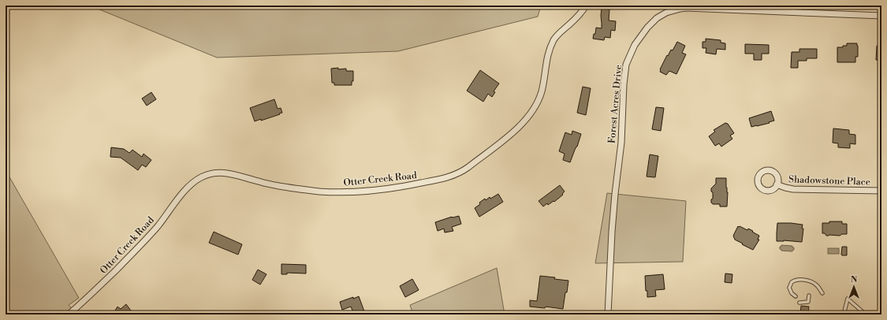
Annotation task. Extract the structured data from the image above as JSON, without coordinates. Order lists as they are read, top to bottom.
{
  "streets": {
    "street": ["Forest Acres Drive", "Otter Creek Road", "Shadowstone Place"]
  },
  "north": "top"
}
